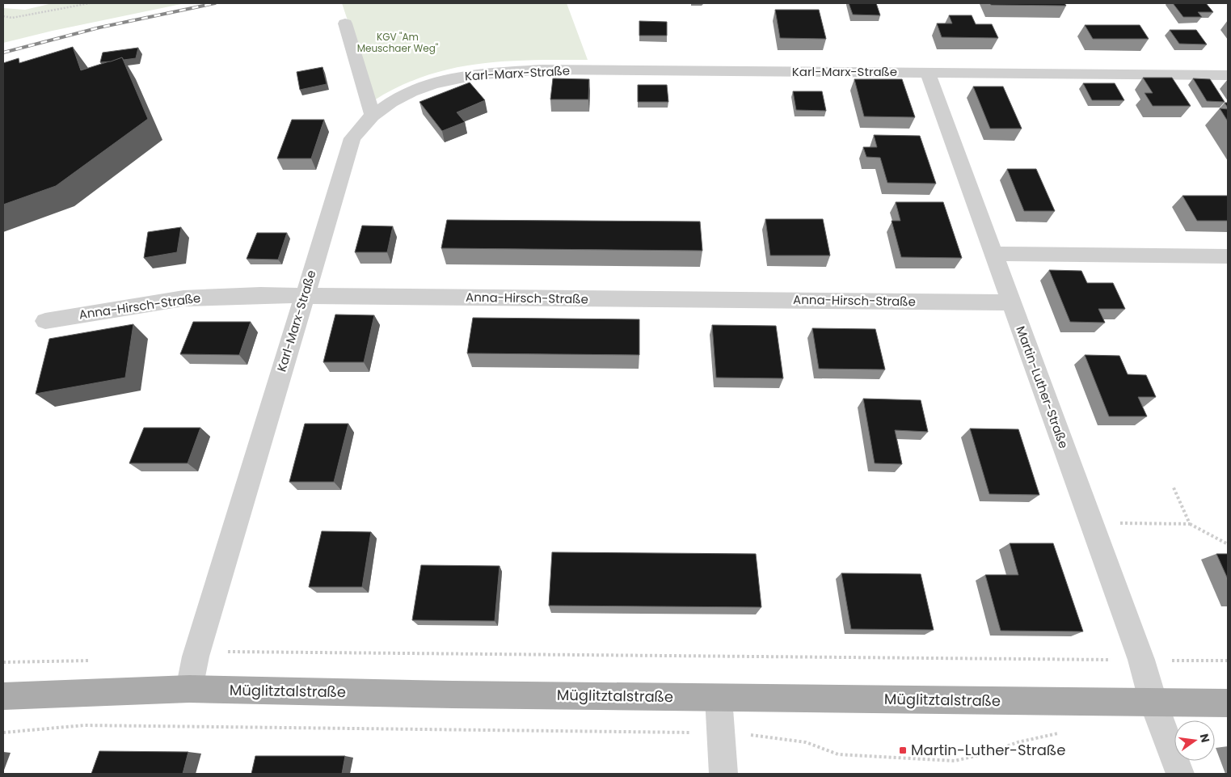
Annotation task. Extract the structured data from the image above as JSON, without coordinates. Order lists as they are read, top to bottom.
{
  "streets": {
    "main road": ["Müglitztalstraße"],
    "street": ["Karl-Marx-Straße", "Anna-Hirsch-Straße", "Martin-Luther-Straße"]
  },
  "crossings": [
    ["Karl-Marx-Straße", "Anna-Hirsch-Straße"],
    ["Karl-Marx-Straße", "Martin-Luther-Straße"],
    ["Karl-Marx-Straße", "Müglitztalstraße"],
    ["Anna-Hirsch-Straße", "Martin-Luther-Straße"],
    ["Martin-Luther-Straße", "Müglitztalstraße"]
  ],
  "parks": ["KGV \"Am Meuschaer Weg\""],
  "places": {
    "transit": ["Martin-Luther-Straße"]
  },
  "north": "right"
}
